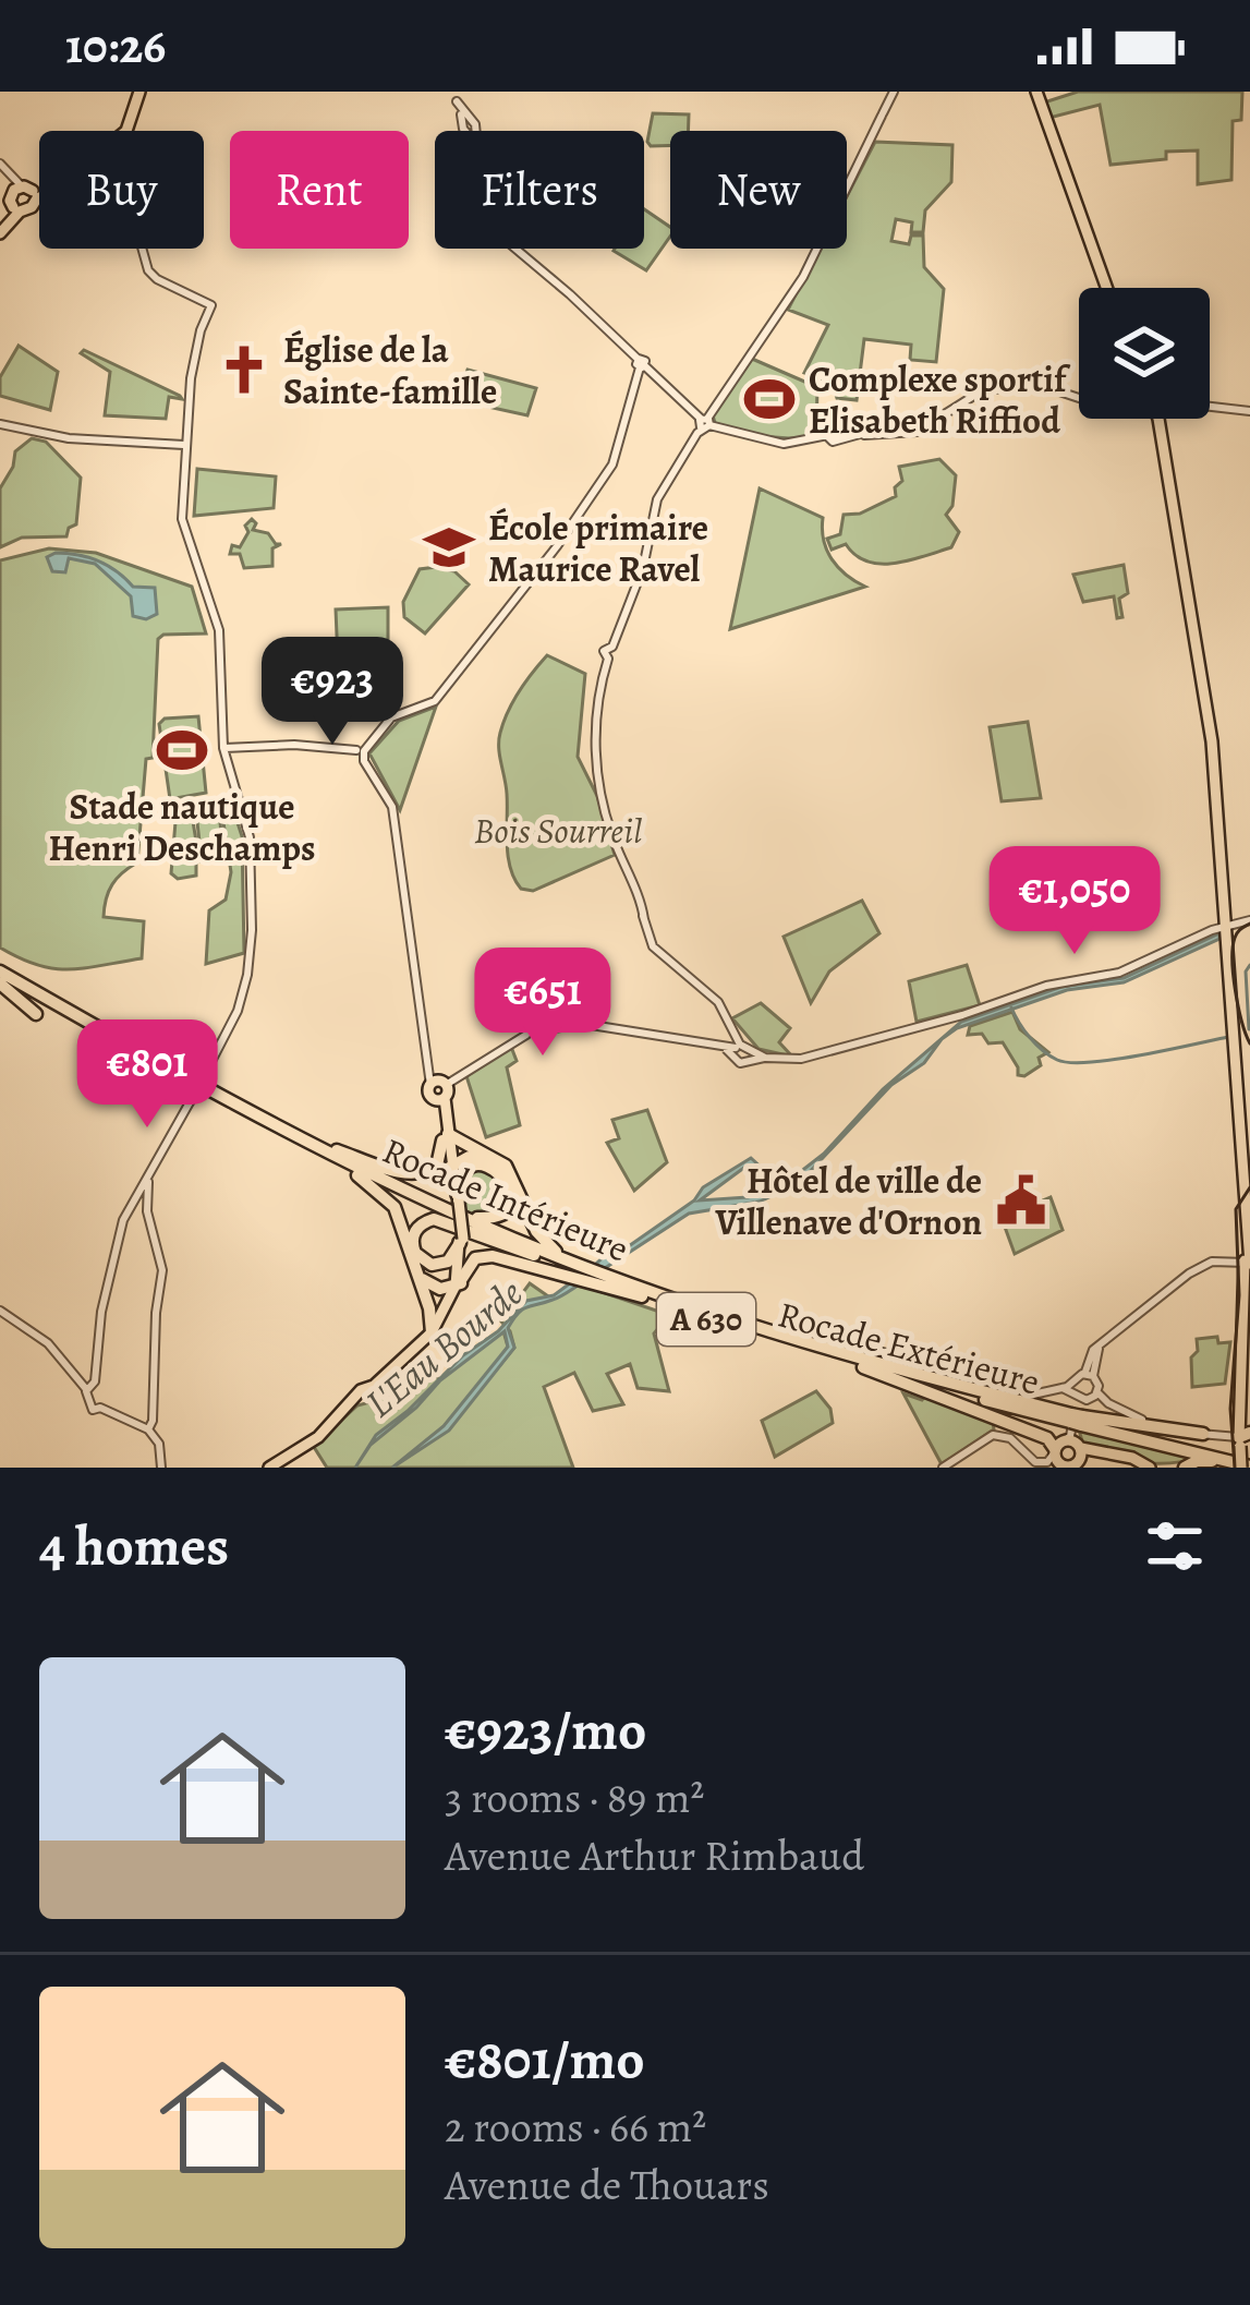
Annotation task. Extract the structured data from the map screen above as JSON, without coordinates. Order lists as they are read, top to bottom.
{
  "streets": {
    "highway": ["Rocade Intérieure", "A 630", "Rocade Extérieure"]
  },
  "crossings": [
    ["Rocade Intérieure", "Rocade Extérieure"]
  ],
  "water": ["L'Eau Bourde"],
  "parks": ["Bois Sourreil"],
  "places": {
    "church": ["Église de la Sainte-famille"],
    "sports": ["Complexe sportif Elisabeth Riffiod", "Stade nautique Henri Deschamps"],
    "school or university": ["École primaire Maurice Ravel"],
    "public building": ["Hôtel de ville de Villenave d'Ornon"]
  },
  "page": {
    "status": "10:26",
    "chip": [
      "Buy",
      "Rent",
      "Filters",
      "New"
    ],
    "price": [
      "€923",
      "€1,050",
      "€651",
      "€801"
    ],
    "heading": "4 homes",
    "list": [
      {
        "name": "€923/mo",
        "note": "3 rooms · 89 m² · Avenue Arthur Rimbaud"
      },
      {
        "name": "€801/mo",
        "note": "2 rooms · 66 m² · Avenue de Thouars"
      }
    ]
  }
}
